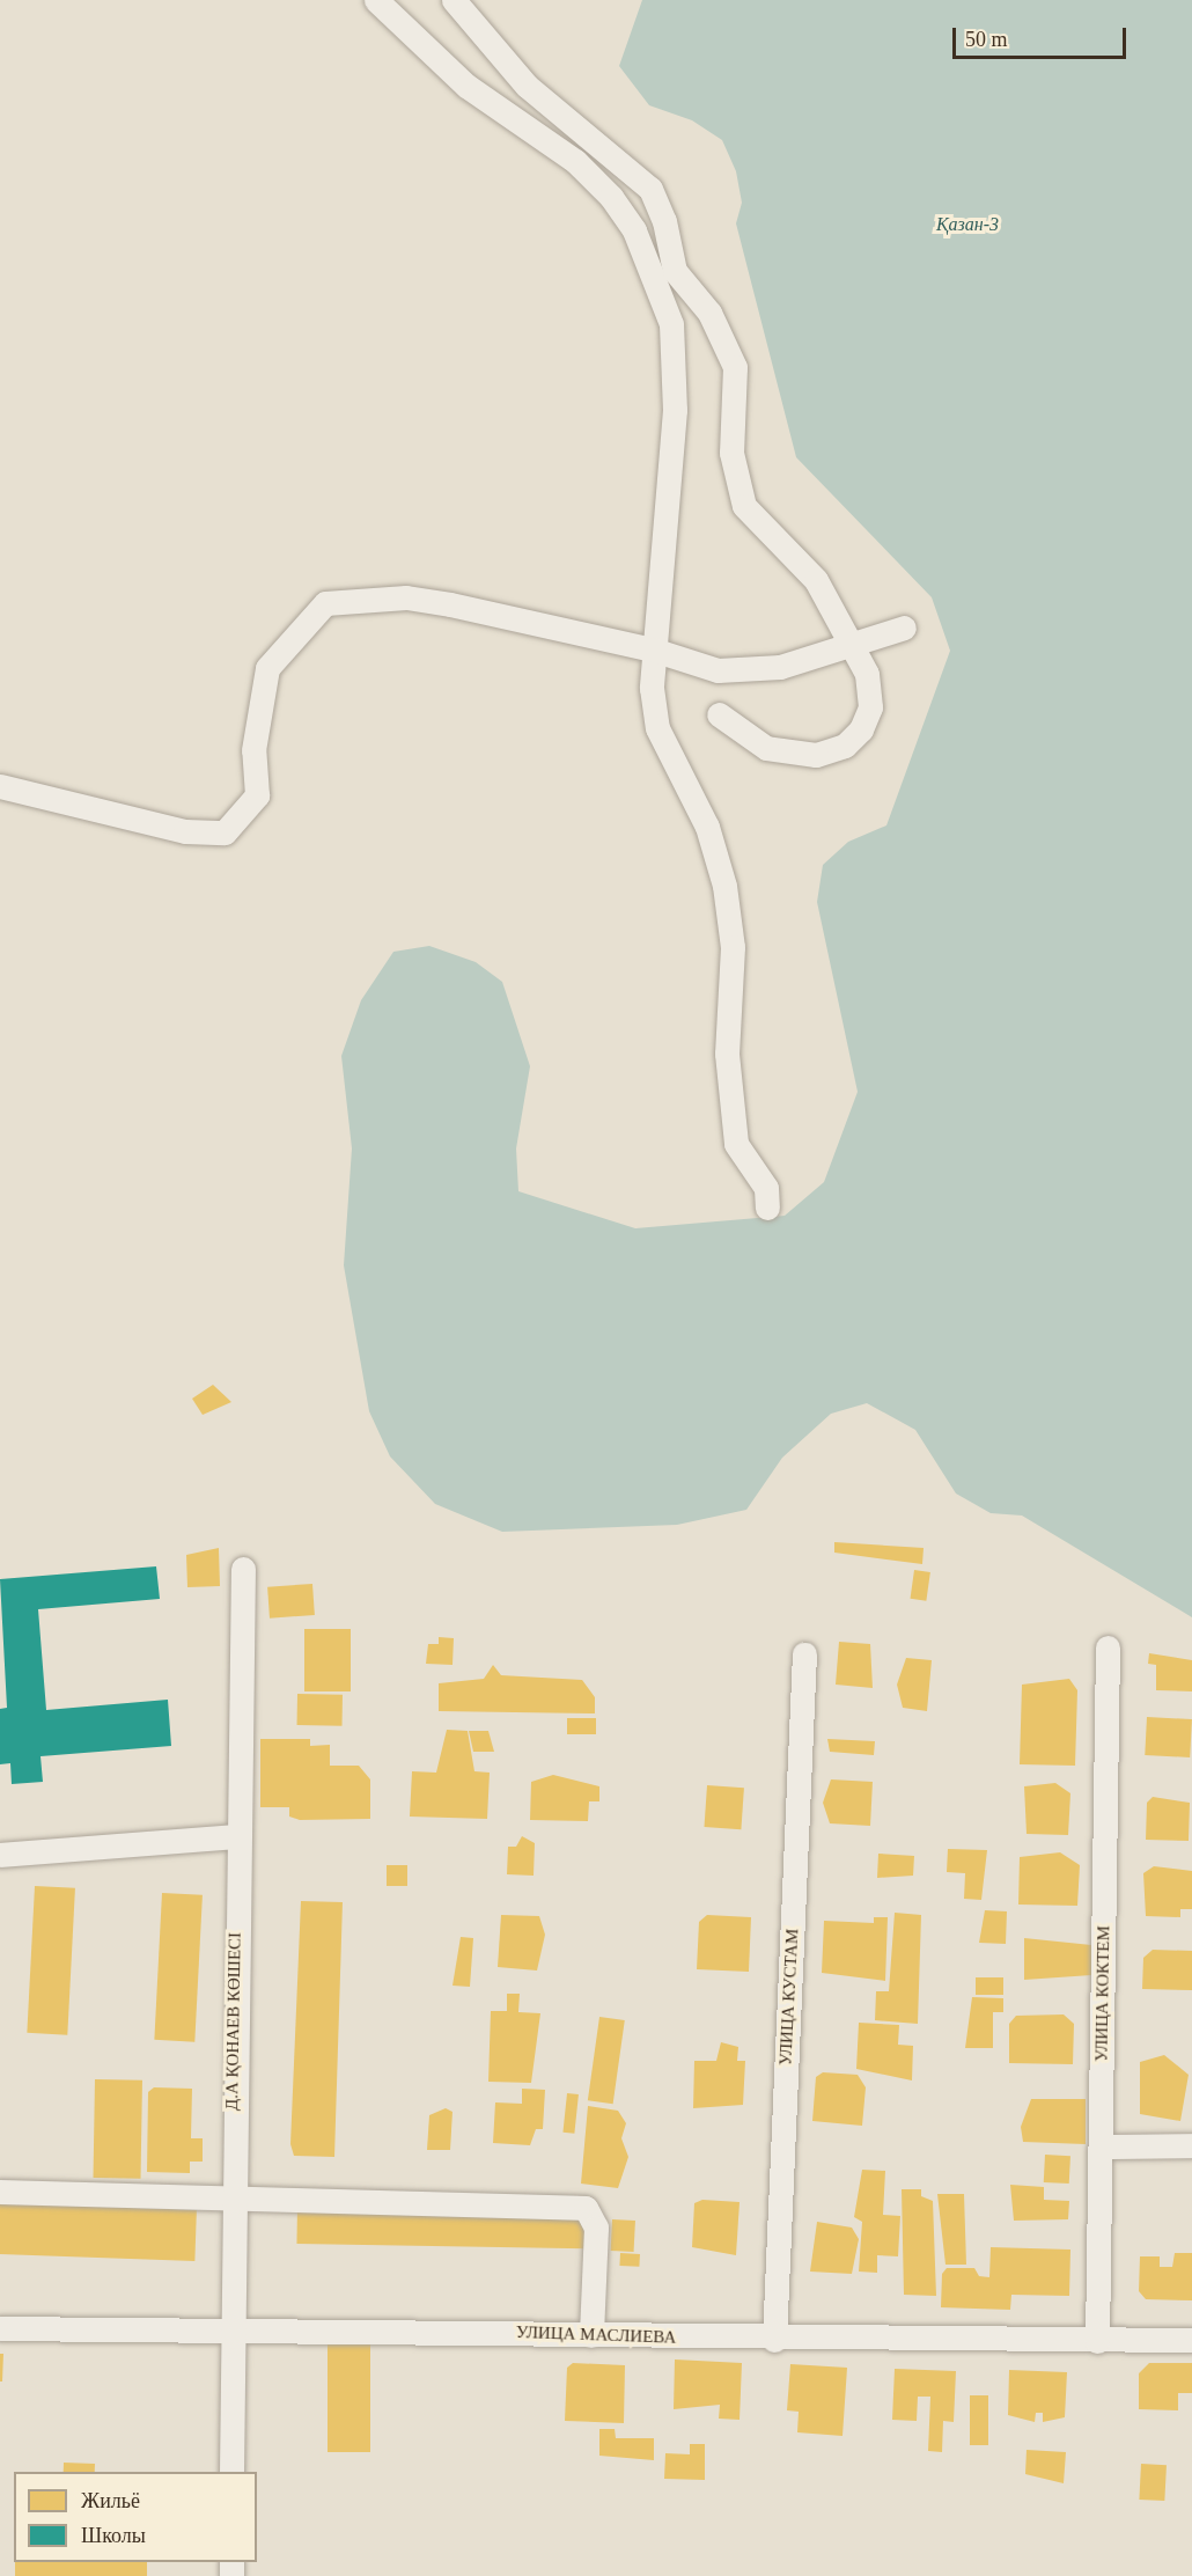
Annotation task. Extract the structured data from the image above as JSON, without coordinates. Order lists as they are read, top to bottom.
{
  "streets": {
    "street": [
      "УЛИЦА КОКТЕМ",
      "УЛИЦА КУСТАМ",
      "Д.А ҚОНАЕВ КӨШЕСІ",
      "УЛИЦА МАСЛИЕВА"
    ]
  },
  "crossings": [
    ["УЛИЦА КОКТЕМ", "УЛИЦА МАСЛИЕВА"],
    ["УЛИЦА КУСТАМ", "УЛИЦА МАСЛИЕВА"],
    ["Д.А ҚОНАЕВ КӨШЕСІ", "УЛИЦА МАСЛИЕВА"]
  ],
  "water": ["Қазан-3"],
  "legend": ["Жильё", "Школы"],
  "scale_bar": "50 m"
}
